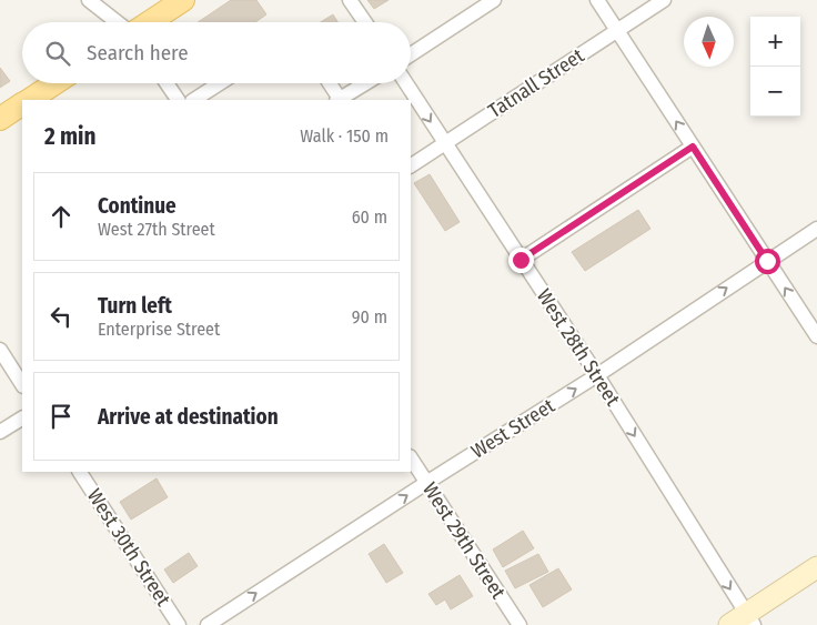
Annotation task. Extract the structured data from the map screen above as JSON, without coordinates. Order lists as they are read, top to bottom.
{
  "streets": {
    "street": [
      "Tatnall Street",
      "West 28th Street",
      "West Street",
      "West 29th Street",
      "West 30th Street"
    ]
  },
  "crossings": [
    ["Tatnall Street", "West 28th Street"],
    ["West 28th Street", "West Street"],
    ["West Street", "West 29th Street"]
  ],
  "one_way": ["West 28th Street", "West Street"],
  "north": "bottom",
  "page": {
    "map_buttons": ["+", "−"],
    "search": "Search here",
    "heading": ["2 min", "Walk · 150 m"],
    "list": [
      ["Continue", "West 27th Street", "60 m"],
      ["Turn left", "Enterprise Street", "90 m"],
      "Arrive at destination"
    ]
  }
}
